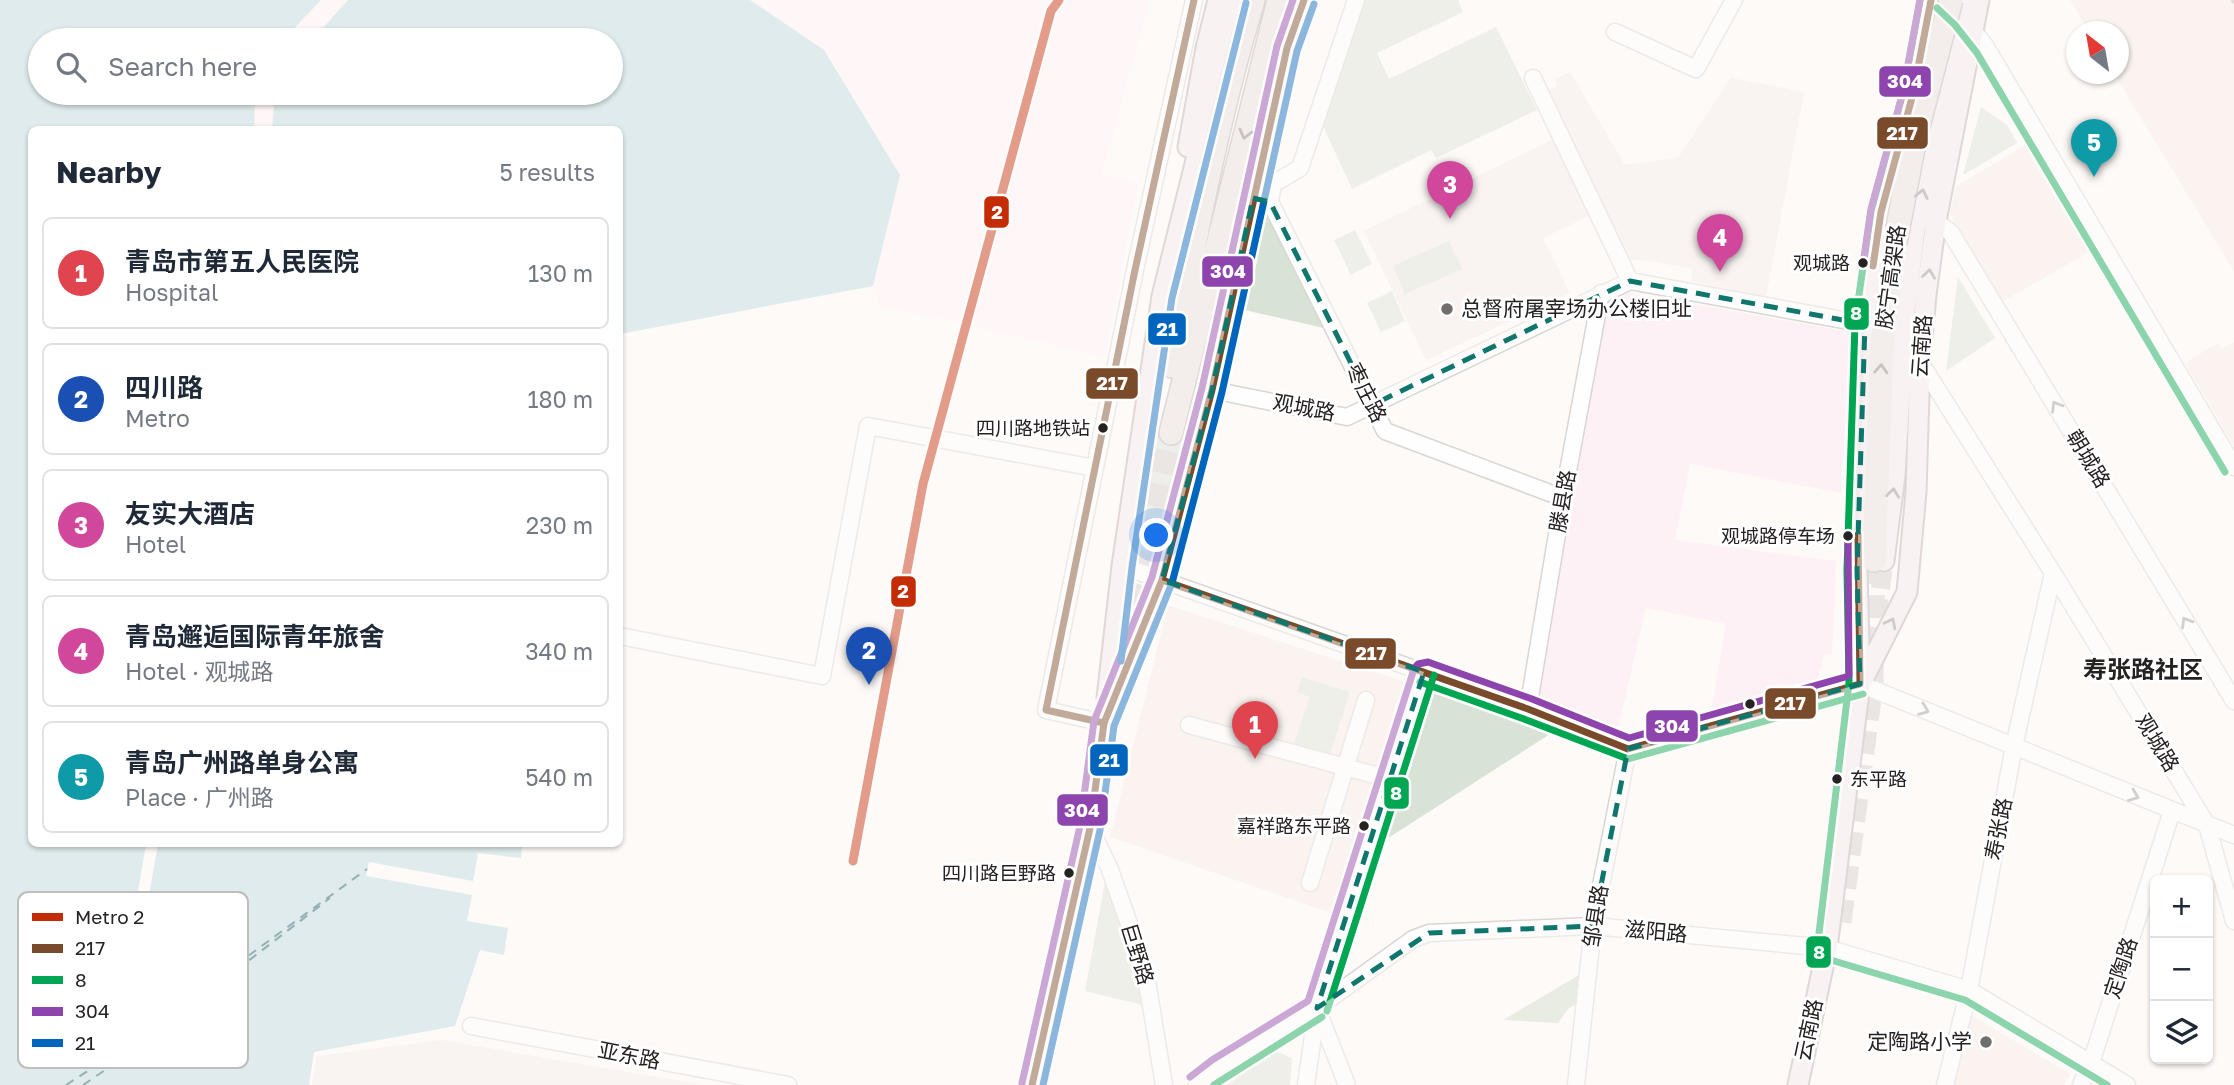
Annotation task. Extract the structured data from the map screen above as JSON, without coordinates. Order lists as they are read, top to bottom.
{
  "streets": {
    "highway": ["胶宁高架路"],
    "main road": ["云南路"],
    "street": [
      "枣庄路",
      "观城路",
      "朝城路",
      "滕县路",
      "寿张路",
      "邹县路",
      "滋阳路",
      "巨野路",
      "定陶路",
      "亚东路"
    ]
  },
  "crossings": [
    ["胶宁高架路", "云南路"],
    ["云南路", "观城路"],
    ["云南路", "朝城路"],
    ["云南路", "滋阳路"],
    ["枣庄路", "观城路"],
    ["枣庄路", "滕县路"],
    ["观城路", "滕县路"],
    ["观城路", "寿张路"],
    ["寿张路", "滋阳路"],
    ["邹县路", "滋阳路"],
    ["滋阳路", "定陶路"]
  ],
  "one_way": ["胶宁高架路"],
  "districts": ["寿张路社区"],
  "places": [
    "观城路",
    "总督府屠宰场办公楼旧址",
    "四川路地铁站",
    "观城路停车场",
    "东平路",
    "嘉祥路东平路",
    "四川路巨野路",
    "定陶路小学"
  ],
  "lines": [
    "metro line 2",
    "transit line 217",
    "transit line 8",
    "transit line 304",
    "transit line 21"
  ],
  "legend": [
    "Metro 2",
    "217",
    "8",
    "304",
    "21"
  ],
  "north": "top left",
  "page": {
    "search": "Search here",
    "pins": [
      "5",
      "3",
      "4",
      "2",
      "1"
    ],
    "heading": ["Nearby", "5 results"],
    "list": [
      {
        "mark": "1",
        "name": "青岛市第五人民医院",
        "note": "Hospital",
        "value": "130 m"
      },
      {
        "mark": "2",
        "name": "四川路",
        "note": "Metro",
        "value": "180 m"
      },
      {
        "mark": "3",
        "name": "友实大酒店",
        "note": "Hotel",
        "value": "230 m"
      },
      {
        "mark": "4",
        "name": "青岛邂逅国际青年旅舍",
        "note": "Hotel · 观城路",
        "value": "340 m"
      },
      {
        "mark": "5",
        "name": "青岛广州路单身公寓",
        "note": "Place · 广州路",
        "value": "540 m"
      }
    ],
    "map_buttons": ["+", "−"]
  }
}
